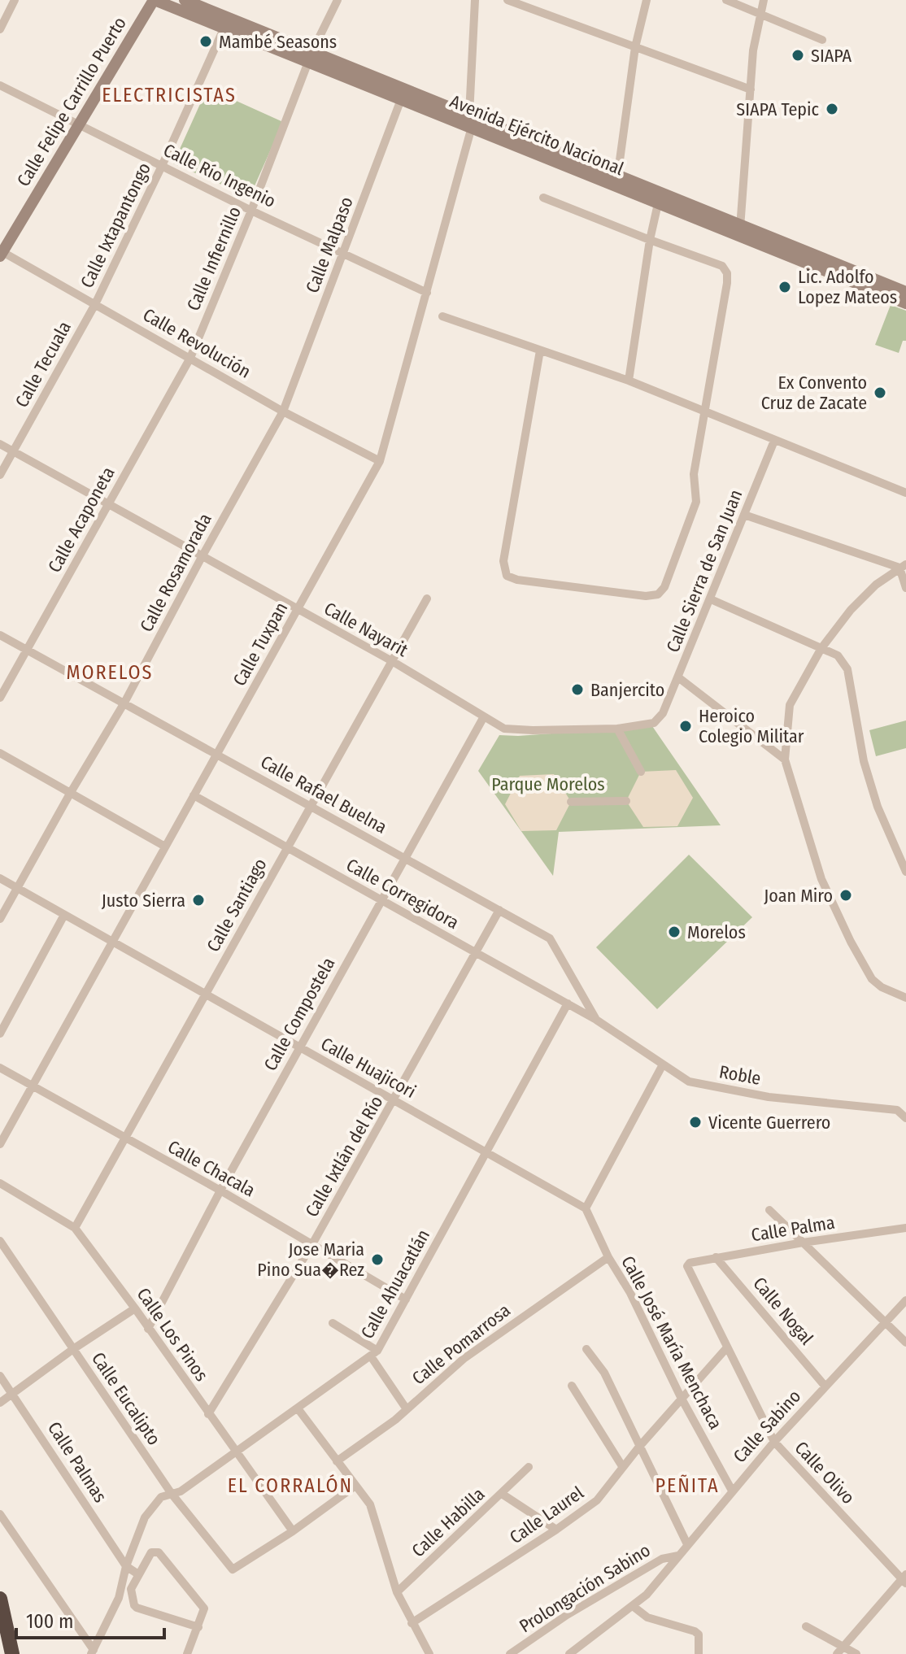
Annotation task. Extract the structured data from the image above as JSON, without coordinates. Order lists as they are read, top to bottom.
{
  "streets": {
    "main road": ["Calle Felipe Carrillo Puerto", "Avenida Ejército Nacional"],
    "street": [
      "Calle Río Ingenio",
      "Calle Ixtapantongo",
      "Calle Malpaso",
      "Calle Infiernillo",
      "Calle Revolución",
      "Calle Tecuala",
      "Calle Acaponeta",
      "Calle Sierra de San Juan",
      "Calle Rosamorada",
      "Calle Nayarit",
      "Calle Tuxpan",
      "Calle Rafael Buelna",
      "Calle Corregidora",
      "Calle Santiago",
      "Calle Compostela",
      "Calle Huajicori",
      "Roble",
      "Calle Ixtlán del Río",
      "Calle Chacala",
      "Calle Palma",
      "Calle Ahuacatlán",
      "Calle Nogal",
      "Calle Los Pinos",
      "Calle José María Menchaca",
      "Calle Pomarrosa",
      "Calle Eucalipto",
      "Calle Sabino",
      "Calle Palmas",
      "Calle Olivo",
      "Calle Laurel",
      "Calle Habilla",
      "Prolongación Sabino"
    ]
  },
  "crossings": [
    ["Calle Felipe Carrillo Puerto", "Avenida Ejército Nacional"],
    ["Calle Felipe Carrillo Puerto", "Calle Río Ingenio"],
    ["Calle Felipe Carrillo Puerto", "Calle Revolución"],
    ["Avenida Ejército Nacional", "Calle Ixtapantongo"],
    ["Avenida Ejército Nacional", "Calle Malpaso"],
    ["Avenida Ejército Nacional", "Calle Infiernillo"],
    ["Avenida Ejército Nacional", "Calle Tuxpan"],
    ["Calle Río Ingenio", "Calle Ixtapantongo"],
    ["Calle Río Ingenio", "Calle Malpaso"],
    ["Calle Río Ingenio", "Calle Infiernillo"],
    ["Calle Río Ingenio", "Calle Tuxpan"],
    ["Calle Ixtapantongo", "Calle Revolución"],
    ["Calle Ixtapantongo", "Calle Tecuala"],
    ["Calle Malpaso", "Calle Revolución"],
    ["Calle Malpaso", "Calle Rosamorada"],
    ["Calle Infiernillo", "Calle Revolución"],
    ["Calle Infiernillo", "Calle Acaponeta"],
    ["Calle Revolución", "Calle Tecuala"],
    ["Calle Revolución", "Calle Acaponeta"],
    ["Calle Revolución", "Calle Rosamorada"],
    ["Calle Revolución", "Calle Tuxpan"],
    ["Calle Tecuala", "Calle Nayarit"],
    ["Calle Acaponeta", "Calle Nayarit"],
    ["Calle Acaponeta", "Calle Rafael Buelna"],
    ["Calle Sierra de San Juan", "Calle Nayarit"],
    ["Calle Rosamorada", "Calle Nayarit"],
    ["Calle Rosamorada", "Calle Rafael Buelna"],
    ["Calle Rosamorada", "Calle Huajicori"],
    ["Calle Nayarit", "Calle Tuxpan"],
    ["Calle Nayarit", "Calle Santiago"],
    ["Calle Nayarit", "Calle Compostela"],
    ["Calle Tuxpan", "Calle Rafael Buelna"],
    ["Calle Tuxpan", "Calle Corregidora"],
    ["Calle Tuxpan", "Calle Huajicori"],
    ["Calle Tuxpan", "Calle Chacala"],
    ["Calle Rafael Buelna", "Calle Corregidora"],
    ["Calle Rafael Buelna", "Calle Santiago"],
    ["Calle Rafael Buelna", "Calle Compostela"],
    ["Calle Rafael Buelna", "Roble"],
    ["Calle Rafael Buelna", "Calle Ixtlán del Río"],
    ["Calle Corregidora", "Calle Santiago"],
    ["Calle Corregidora", "Calle Compostela"],
    ["Calle Corregidora", "Roble"],
    ["Calle Corregidora", "Calle Ixtlán del Río"],
    ["Calle Corregidora", "Calle Ahuacatlán"],
    ["Calle Santiago", "Calle Huajicori"],
    ["Calle Santiago", "Calle Chacala"],
    ["Calle Santiago", "Calle Los Pinos"],
    ["Calle Compostela", "Calle Huajicori"],
    ["Calle Compostela", "Calle Chacala"],
    ["Calle Compostela", "Calle Los Pinos"],
    ["Calle Huajicori", "Calle Ixtlán del Río"],
    ["Calle Huajicori", "Calle Ahuacatlán"],
    ["Calle Huajicori", "Calle José María Menchaca"],
    ["Calle Ixtlán del Río", "Calle Chacala"],
    ["Calle Ixtlán del Río", "Calle Los Pinos"],
    ["Calle Chacala", "Calle Ahuacatlán"],
    ["Calle Palma", "Calle Nogal"],
    ["Calle Palma", "Calle Olivo"],
    ["Calle Ahuacatlán", "Calle Los Pinos"],
    ["Calle Ahuacatlán", "Calle Eucalipto"],
    ["Calle Ahuacatlán", "Calle Palmas"],
    ["Calle Nogal", "Calle Sabino"],
    ["Calle Los Pinos", "Calle Eucalipto"],
    ["Calle José María Menchaca", "Calle Pomarrosa"],
    ["Calle José María Menchaca", "Calle Sabino"],
    ["Calle José María Menchaca", "Calle Laurel"],
    ["Calle Sabino", "Calle Olivo"],
    ["Calle Sabino", "Prolongación Sabino"],
    ["Calle Olivo", "Calle Laurel"],
    ["Calle Laurel", "Calle Habilla"]
  ],
  "districts": [
    "ELECTRICISTAS",
    "MORELOS",
    "EL CORRALÓN",
    "PEÑITA"
  ],
  "parks": ["Parque Morelos"],
  "places": [
    "Mambé Seasons",
    "SIAPA",
    "SIAPA Tepic",
    "Lic. Adolfo Lopez Mateos",
    "Ex Convento Cruz de Zacate",
    "Banjercito",
    "Heroico Colegio Militar",
    "Joan Miro",
    "Justo Sierra",
    "Morelos",
    "Vicente Guerrero",
    "Jose Maria Pino Sua�Rez"
  ],
  "scale_bar": "100 m"
}
